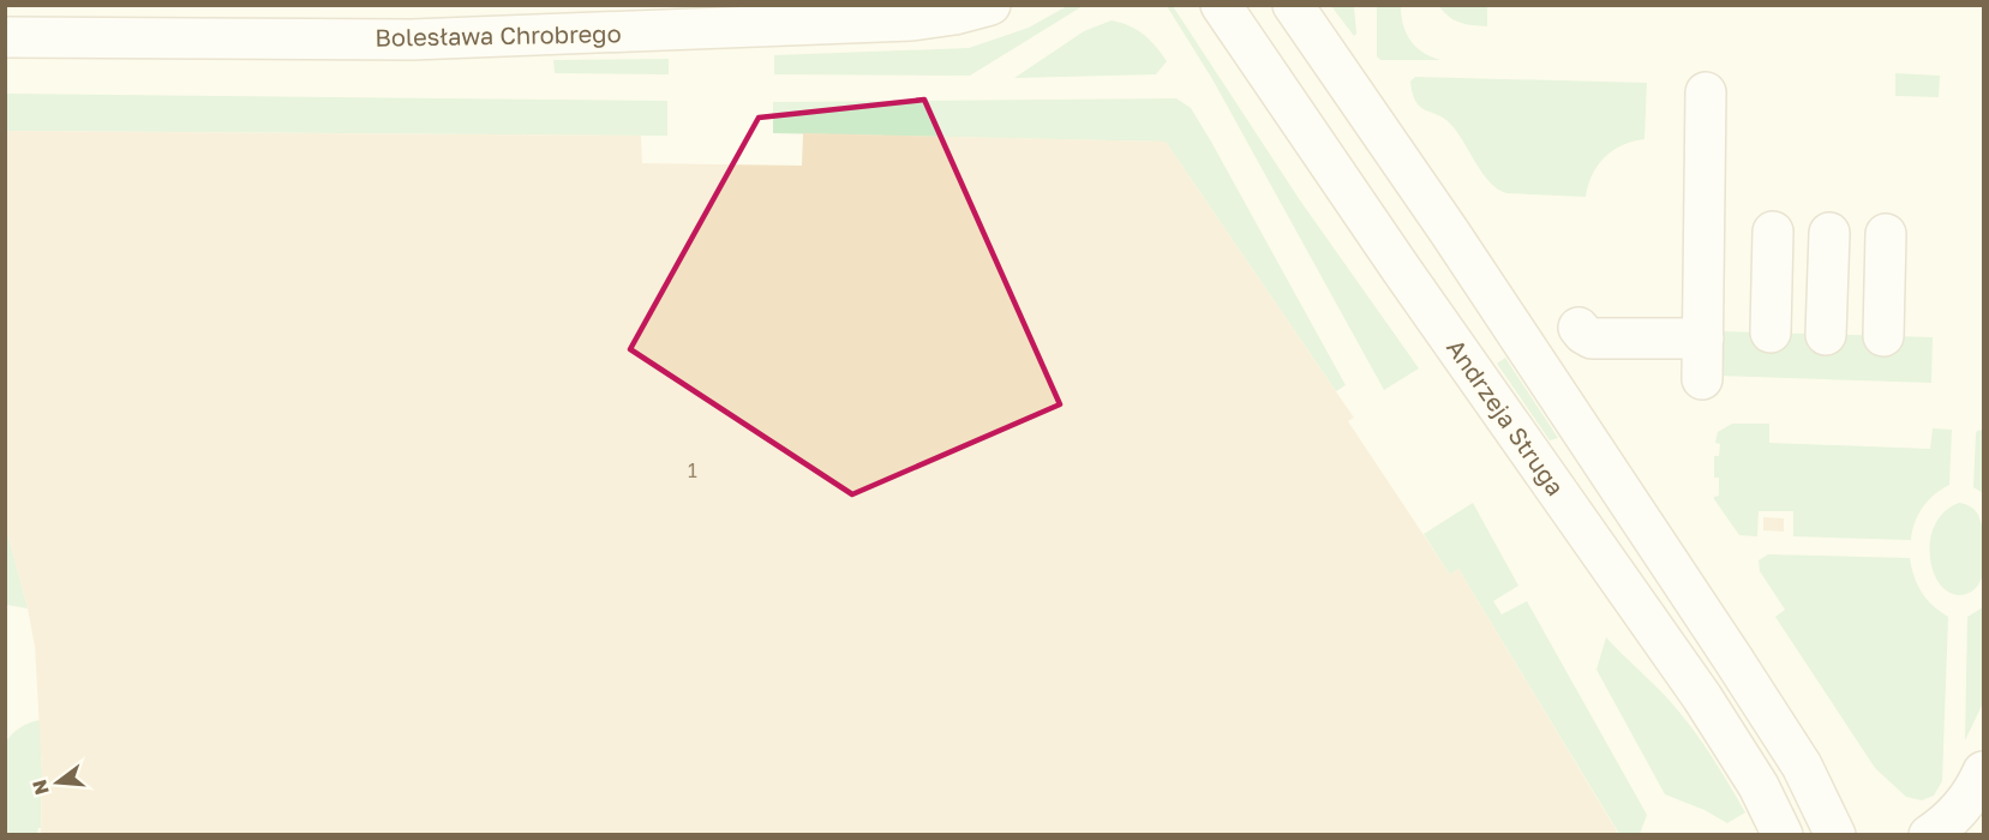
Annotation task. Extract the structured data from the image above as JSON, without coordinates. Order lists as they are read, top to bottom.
{
  "streets": {
    "street": ["Bolesława Chrobrego", "Andrzeja Struga"]
  },
  "house_numbers": ["1"],
  "north": "left"
}
